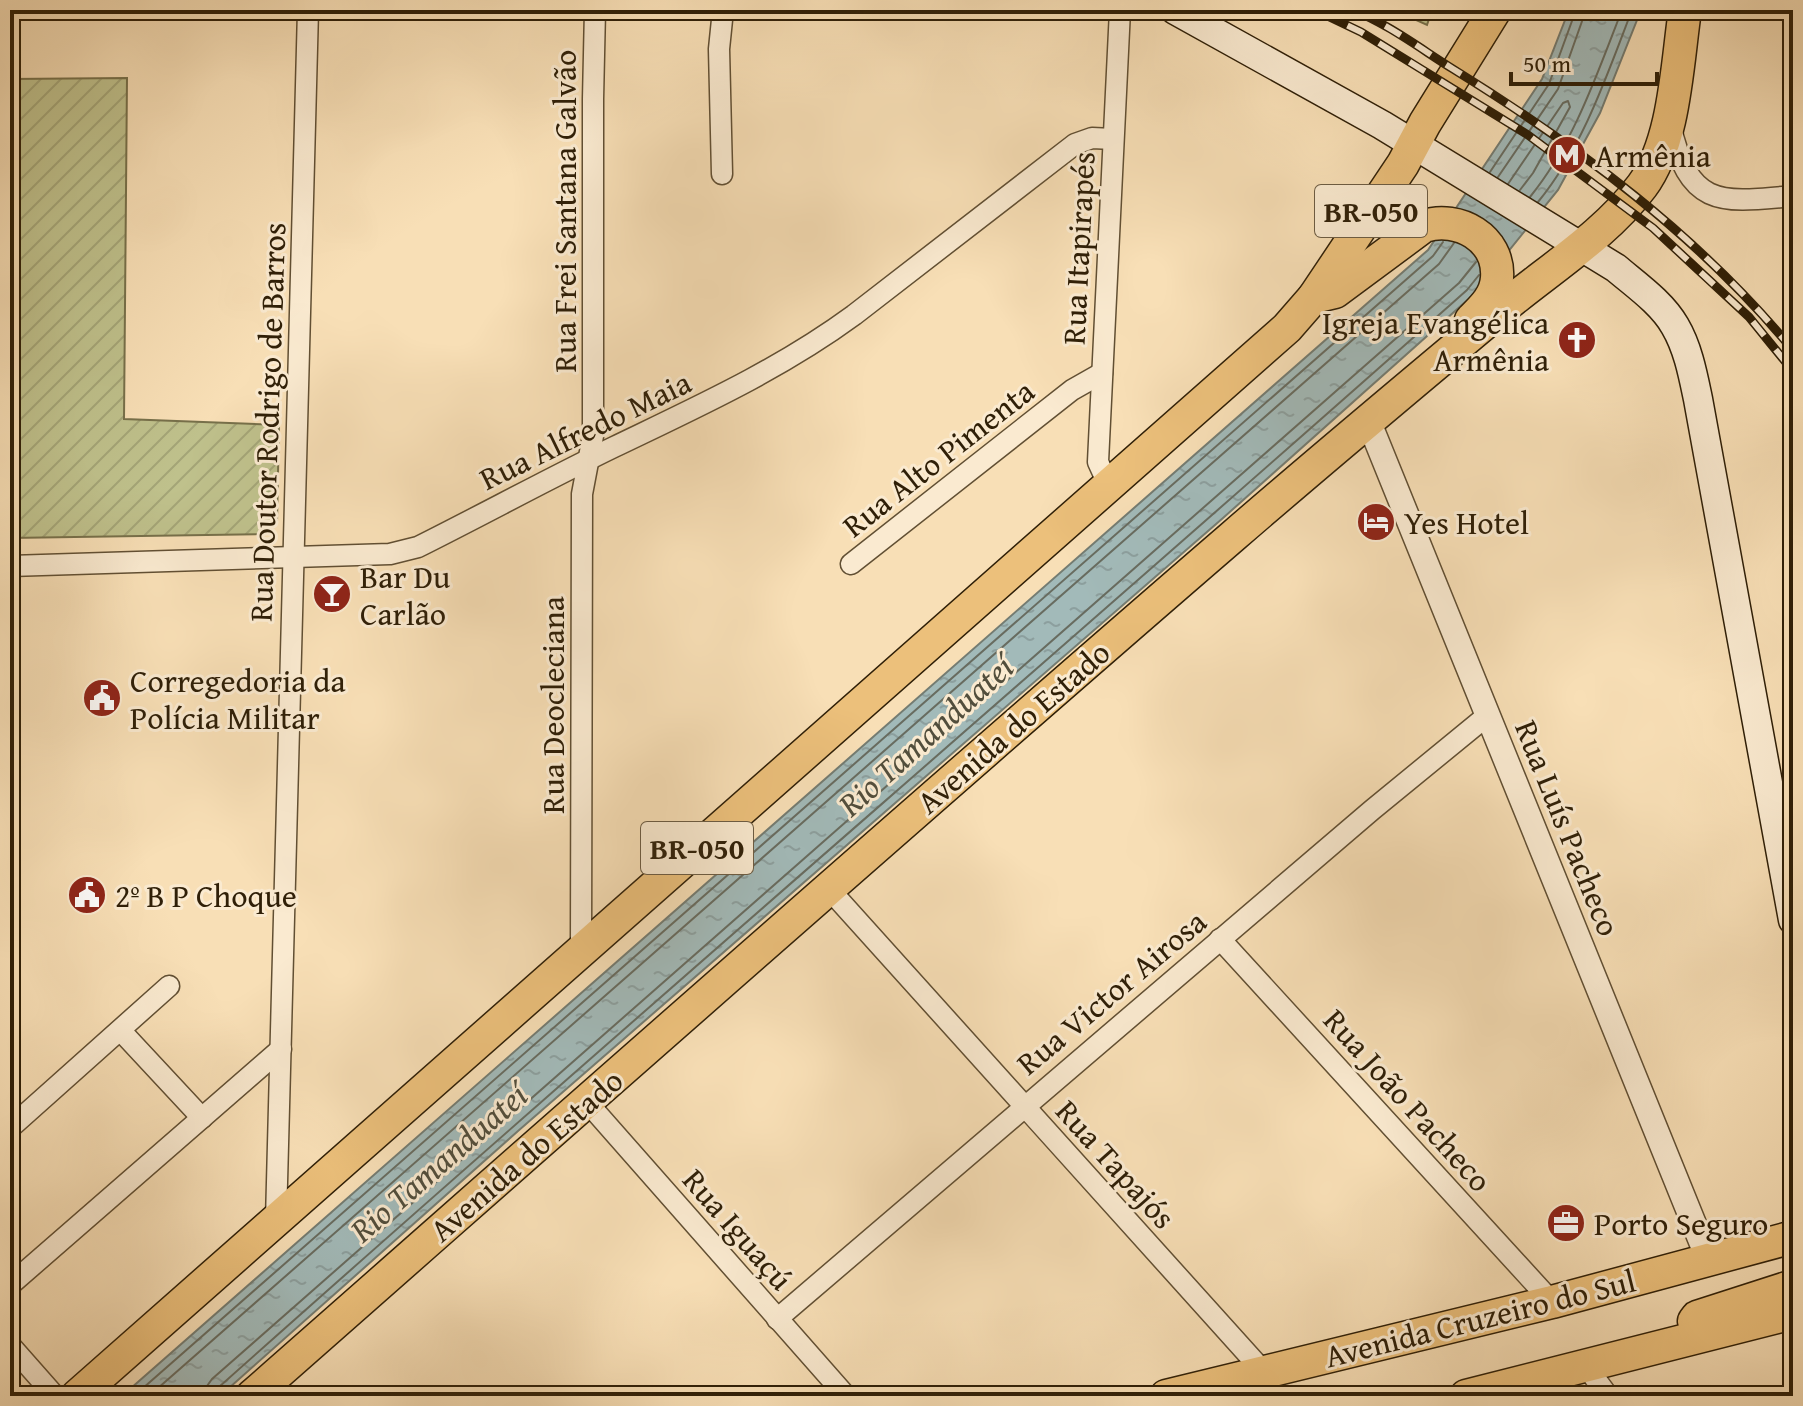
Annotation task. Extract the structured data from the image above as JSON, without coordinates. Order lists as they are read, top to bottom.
{
  "streets": {
    "main road": ["BR-050", "Avenida do Estado", "Avenida Cruzeiro do Sul"],
    "street": [
      "Rua Frei Santana Galvão",
      "Rua Itapirapés",
      "Rua Doutor Rodrigo de Barros",
      "Rua Alfredo Maia",
      "Rua Alto Pimenta",
      "Rua Deocleciana",
      "Rua Luís Pacheco",
      "Rua Victor Airosa",
      "Rua João Pacheco",
      "Rua Tapajós",
      "Rua Iguaçú"
    ]
  },
  "crossings": [
    ["Rua Frei Santana Galvão", "Rua Alfredo Maia"],
    ["Rua Frei Santana Galvão", "Rua Deocleciana"],
    ["BR-050", "Rua Itapirapés"],
    ["BR-050", "Rua Doutor Rodrigo de Barros"],
    ["BR-050", "Rua Deocleciana"],
    ["Rua Itapirapés", "Rua Alfredo Maia"],
    ["Rua Itapirapés", "Rua Alto Pimenta"],
    ["Rua Doutor Rodrigo de Barros", "Rua Alfredo Maia"],
    ["Rua Alfredo Maia", "Rua Deocleciana"],
    ["Avenida do Estado", "Rua Luís Pacheco"],
    ["Avenida do Estado", "Rua Tapajós"],
    ["Avenida do Estado", "Rua Iguaçú"],
    ["Rua Luís Pacheco", "Rua Victor Airosa"],
    ["Rua Luís Pacheco", "Avenida Cruzeiro do Sul"],
    ["Rua Victor Airosa", "Rua João Pacheco"],
    ["Rua Victor Airosa", "Rua Tapajós"],
    ["Rua Victor Airosa", "Rua Iguaçú"],
    ["Rua João Pacheco", "Avenida Cruzeiro do Sul"],
    ["Rua Tapajós", "Avenida Cruzeiro do Sul"]
  ],
  "water": ["Rio Tamanduateí"],
  "places": {
    "metro station": ["Armênia"],
    "church": ["Igreja Evangélica Armênia"],
    "hotel": ["Yes Hotel"],
    "bar": ["Bar Du Carlão"],
    "public building": ["Corregedoria da Polícia Militar", "2º B P Choque"],
    "office": ["Porto Seguro"]
  },
  "scale_bar": "50 m"
}
